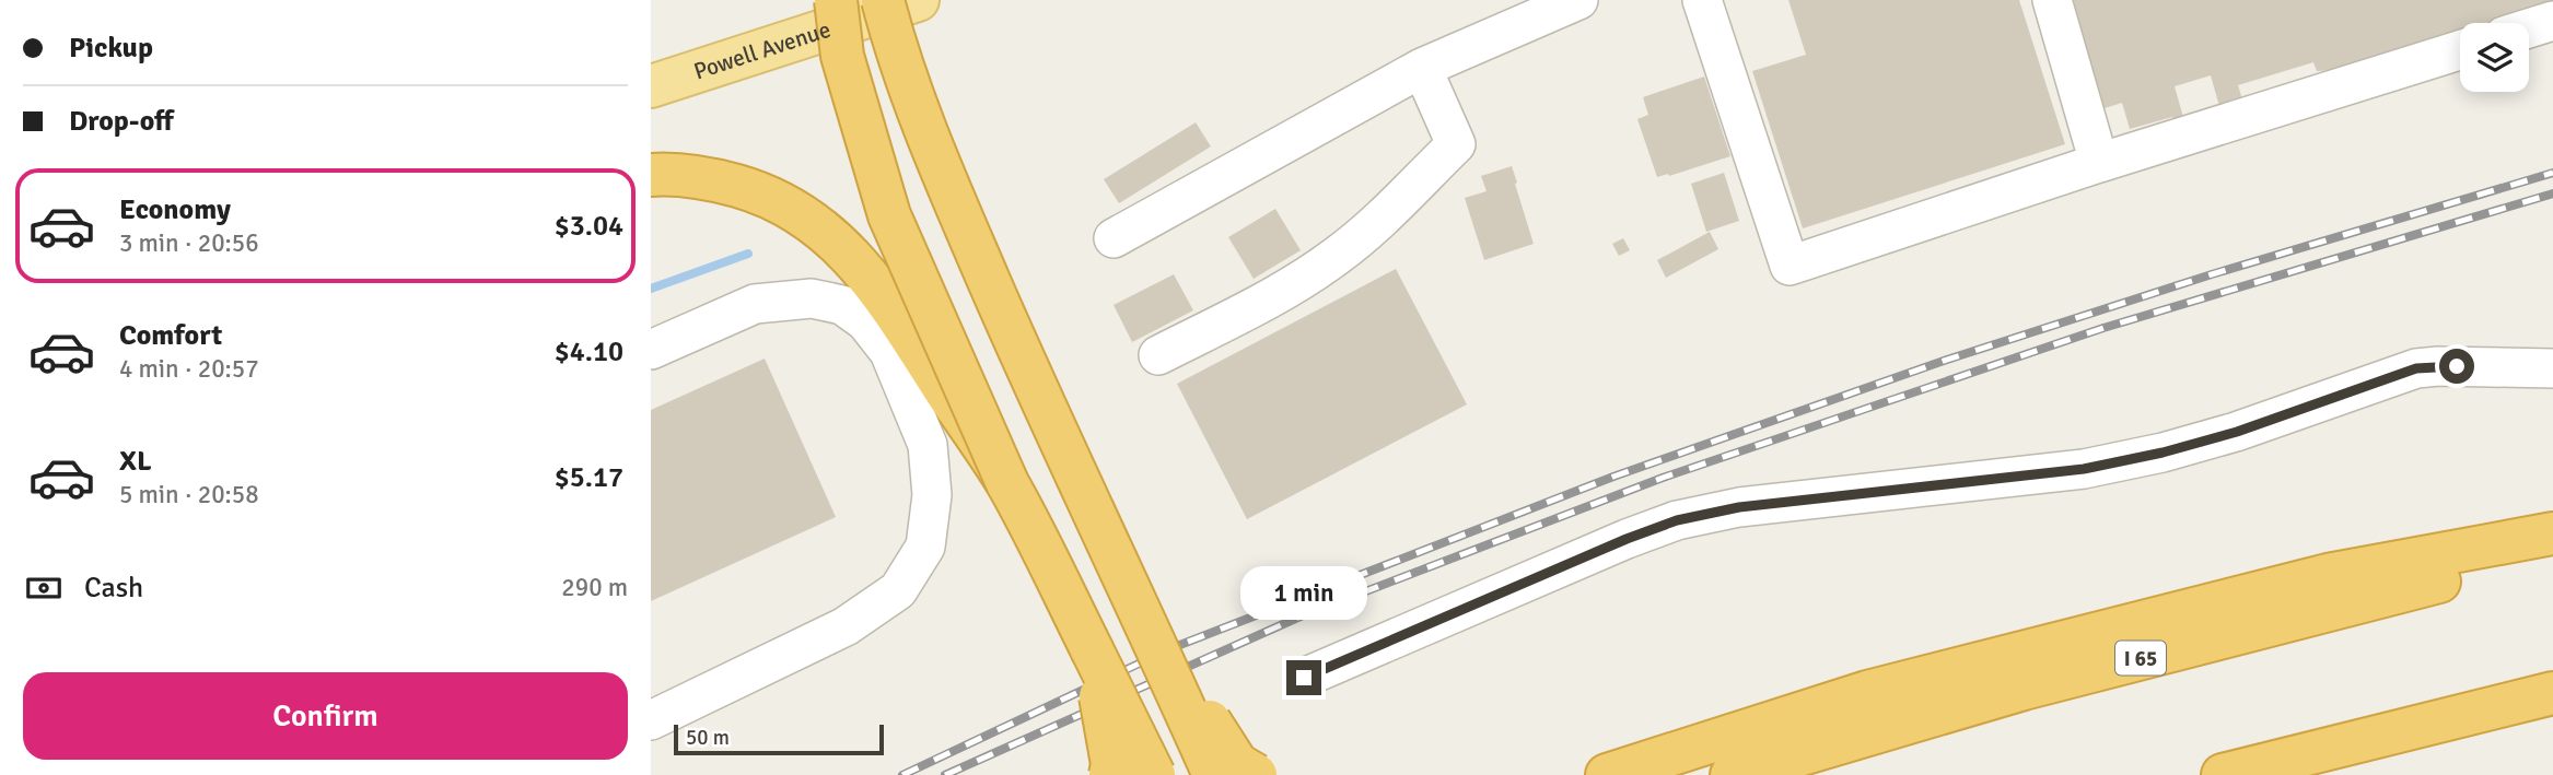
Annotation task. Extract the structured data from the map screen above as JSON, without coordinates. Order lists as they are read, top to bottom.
{
  "streets": {
    "highway": ["I 65"],
    "main road": ["Powell Avenue"]
  },
  "scale_bar": "50 m",
  "page": {
    "banner": ["Pickup", "Drop-off"],
    "list": [
      {
        "name": "Economy",
        "note": "3 min · 20:56",
        "value": "$3.04"
      },
      {
        "name": "Comfort",
        "note": "4 min · 20:57",
        "value": "$4.10"
      },
      {
        "name": "XL",
        "note": "5 min · 20:58",
        "value": "$5.17"
      }
    ],
    "pay": ["Cash", "290 m"],
    "bubble": "1 min",
    "buttons": "Confirm",
    "scale": "50 m"
  }
}
